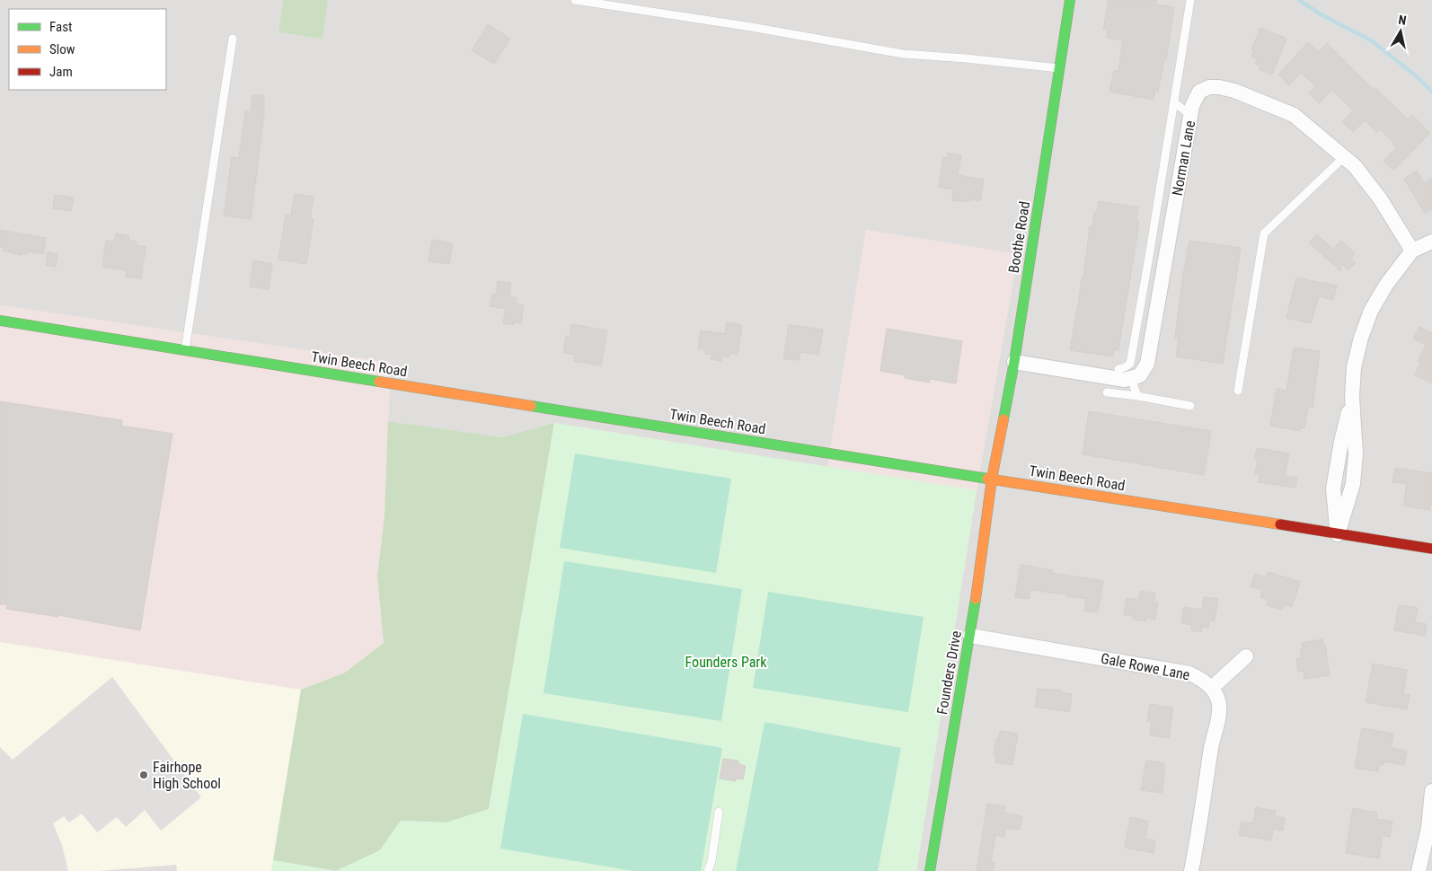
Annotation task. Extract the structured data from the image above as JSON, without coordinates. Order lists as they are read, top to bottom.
{
  "streets": {
    "street": [
      "Norman Lane",
      "Boothe Road",
      "Twin Beech Road",
      "Gale Rowe Lane",
      "Founders Drive"
    ]
  },
  "crossings": [
    ["Boothe Road", "Twin Beech Road"],
    ["Boothe Road", "Founders Drive"],
    ["Twin Beech Road", "Founders Drive"],
    ["Gale Rowe Lane", "Founders Drive"]
  ],
  "parks": ["Founders Park"],
  "places": ["Fairhope High School"],
  "legend": ["Fast", "Slow", "Jam"],
  "north": "top"
}
